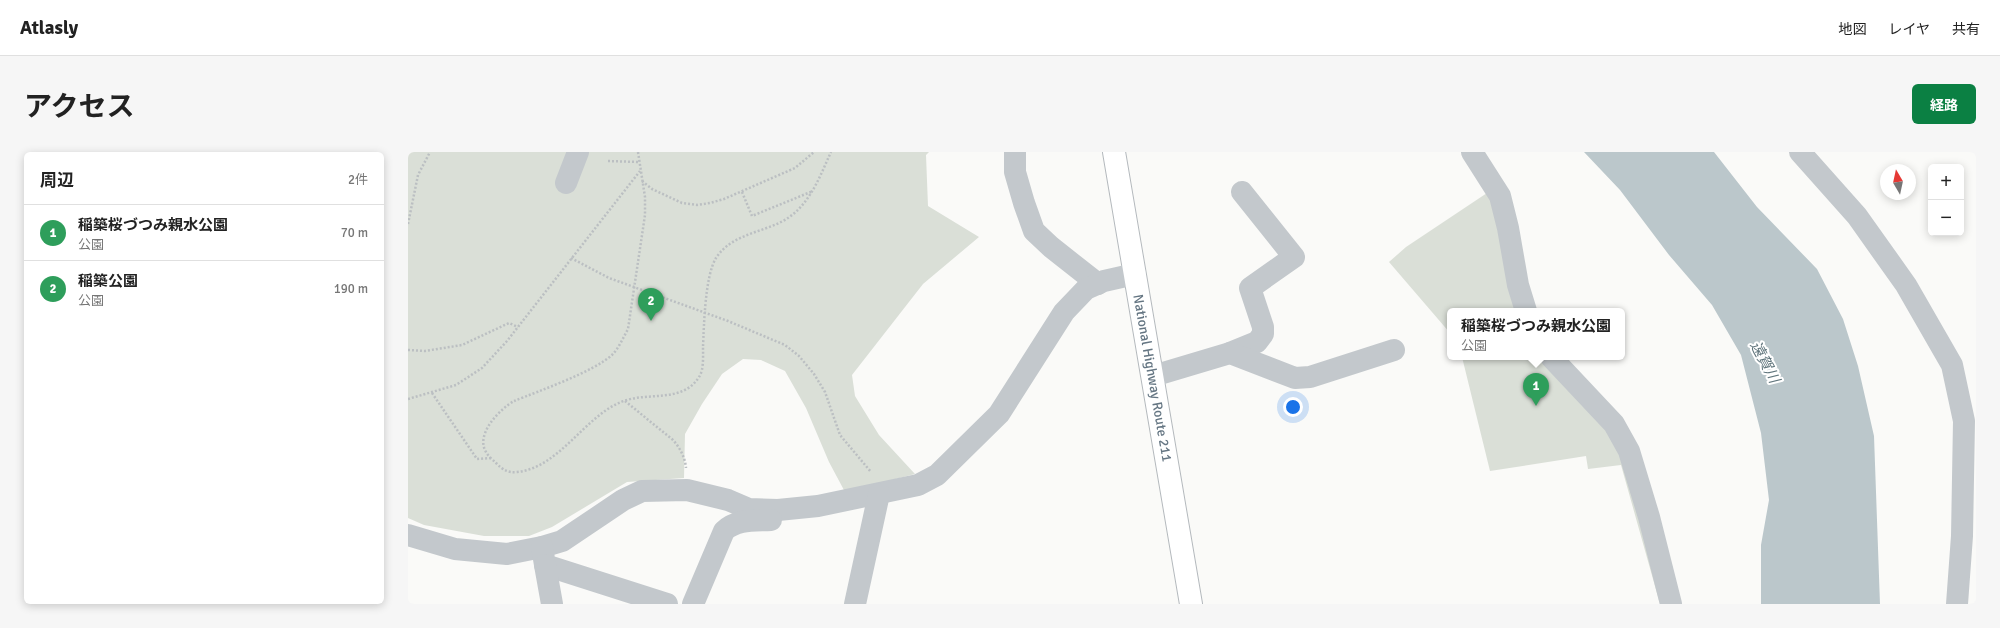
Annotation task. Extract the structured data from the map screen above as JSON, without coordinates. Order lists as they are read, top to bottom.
{
  "streets": {
    "highway": ["National Highway Route 211"]
  },
  "water": ["遠賀川"],
  "north": "top",
  "page": {
    "header": "Atlasly",
    "nav": ["地図", "レイヤ", "共有"],
    "title": "アクセス",
    "buttons": "経路",
    "heading": ["周辺", "2件"],
    "map_buttons": ["+", "−"],
    "list": [
      {
        "mark": "1",
        "name": "稲築桜づつみ親水公園",
        "note": "公園",
        "value": "70 m"
      },
      {
        "mark": "2",
        "name": "稲築公園",
        "note": "公園",
        "value": "190 m"
      }
    ],
    "pins": ["2", "1"],
    "popup": ["稲築桜づつみ親水公園", "公園"]
  }
}
